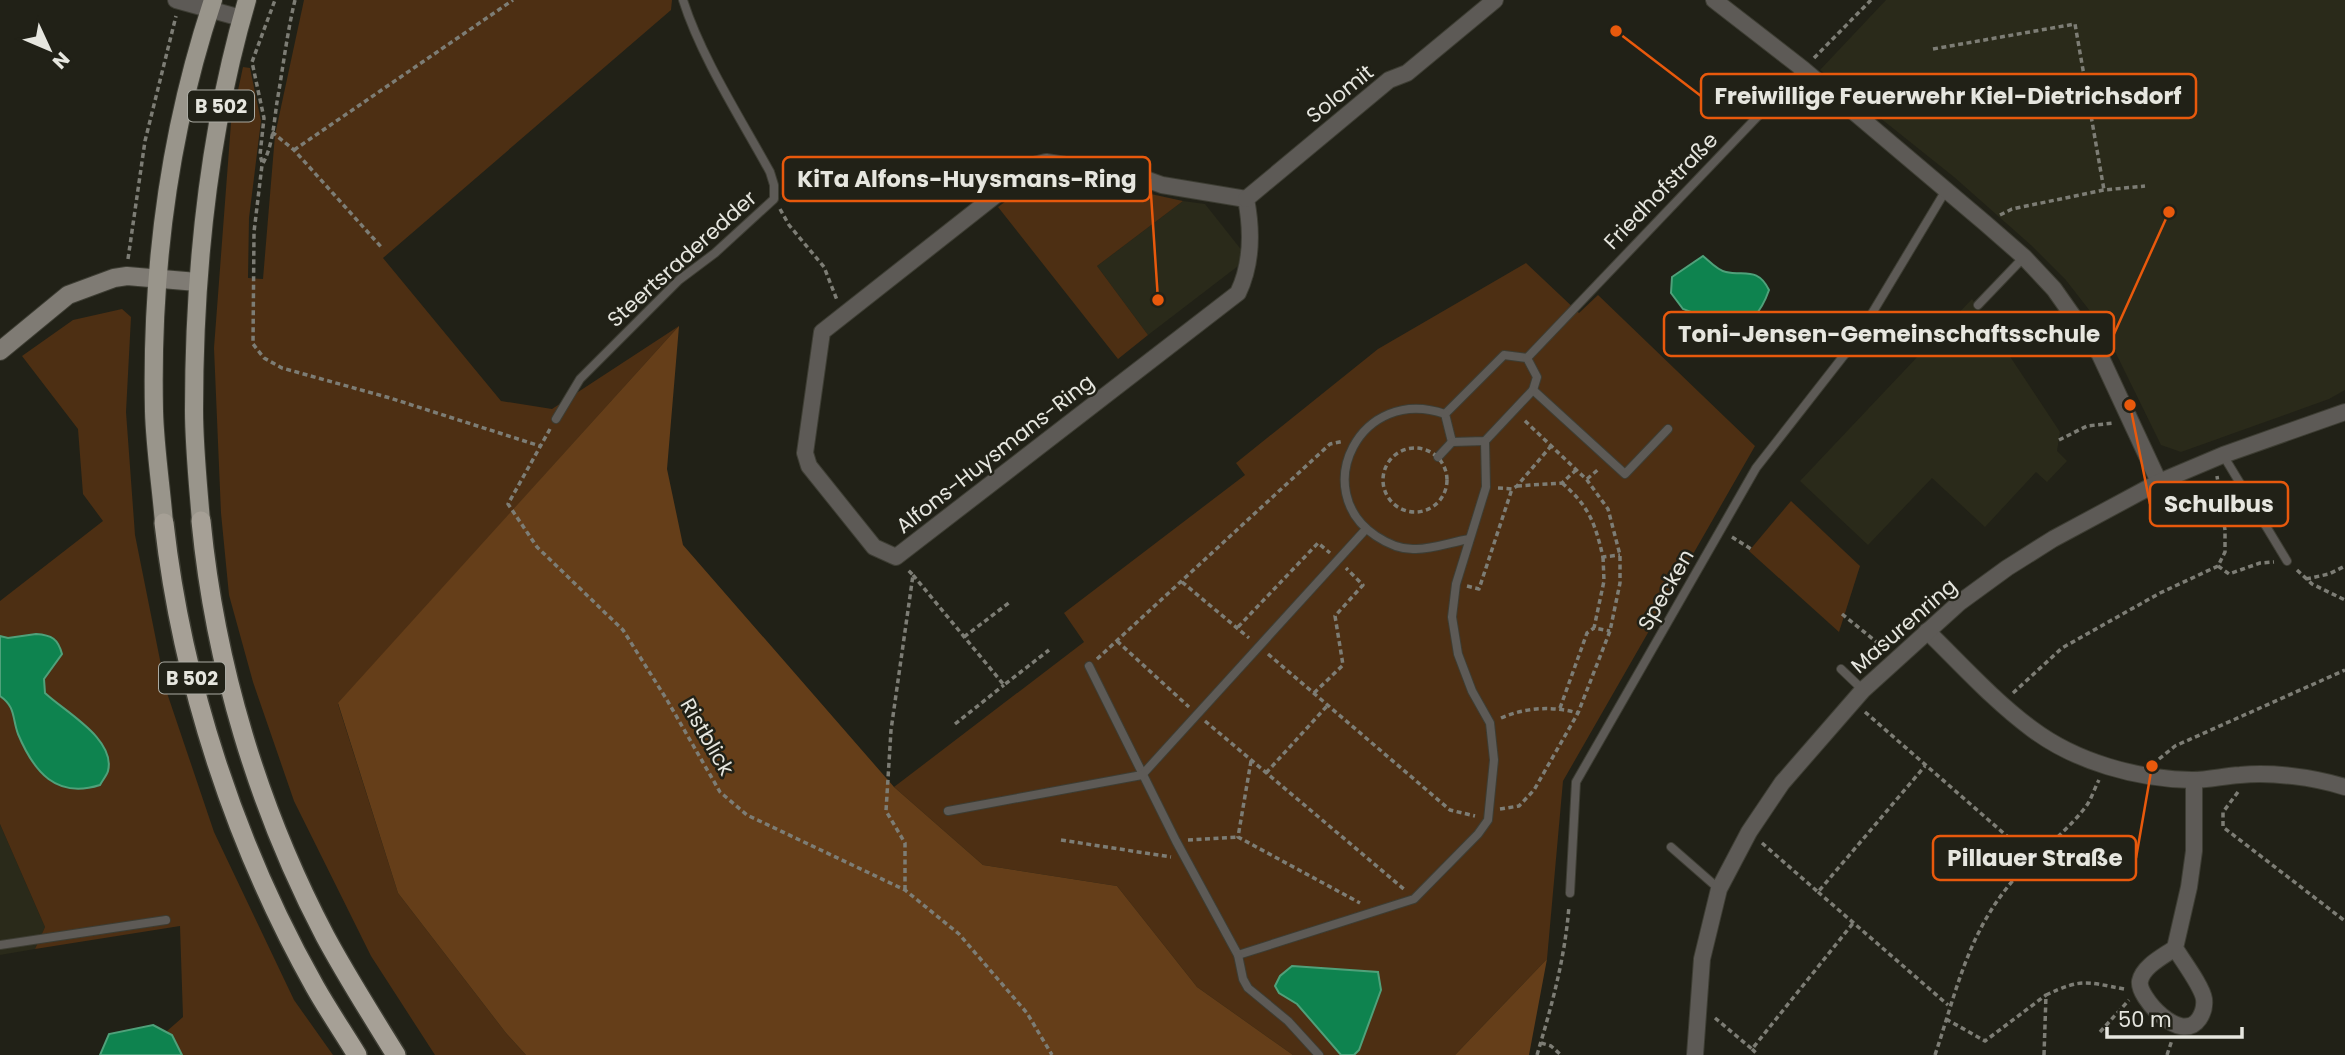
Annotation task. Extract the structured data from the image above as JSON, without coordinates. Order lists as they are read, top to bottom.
{
  "streets": {
    "highway": ["B 502"],
    "street": ["Solomit", "Alfons-Huysmans-Ring", "Masurenring"],
    "lane": ["Friedhofstraße", "Steertsraderedder", "Specken"],
    "path": ["Ristblick"]
  },
  "crossings": [
    ["Solomit", "Alfons-Huysmans-Ring"],
    ["Steertsraderedder", "Ristblick"]
  ],
  "places": [
    "Freiwillige Feuerwehr Kiel-Dietrichsdorf",
    "Toni-Jensen-Gemeinschaftsschule",
    "KiTa Alfons-Huysmans-Ring",
    "Schulbus",
    "Pillauer Straße"
  ],
  "scale_bar": "50 m",
  "north": "bottom right"
}
